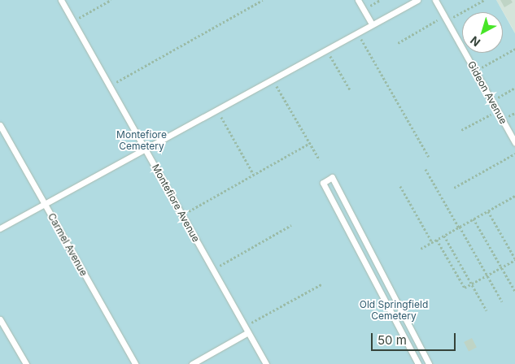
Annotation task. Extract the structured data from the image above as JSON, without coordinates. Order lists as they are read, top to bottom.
{
  "streets": {
    "lane": ["Gideon Avenue", "Montefiore Avenue", "Carmel Avenue"]
  },
  "parks": ["Montefiore Cemetery", "Old Springfield Cemetery"],
  "scale_bar": "50 m",
  "north": "bottom left"
}
